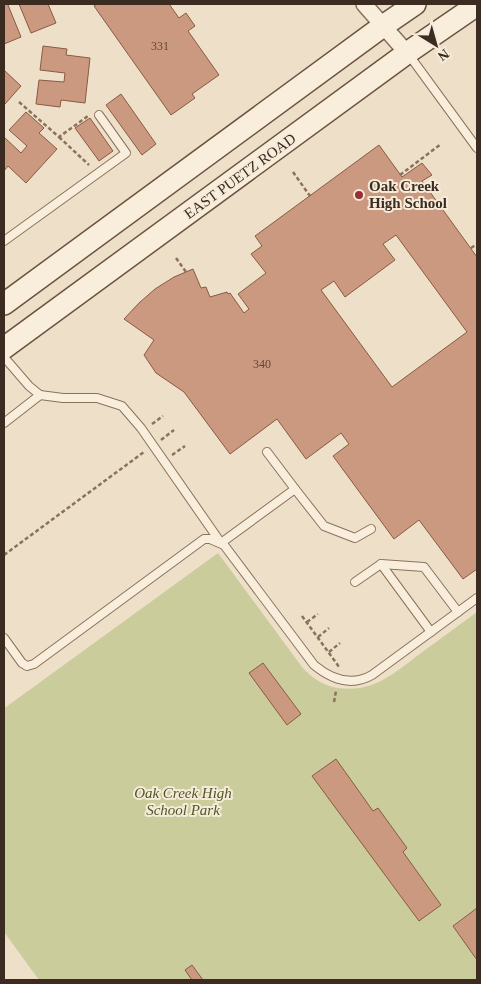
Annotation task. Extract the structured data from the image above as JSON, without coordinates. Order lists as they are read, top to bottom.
{
  "streets": {
    "street": ["EAST PUETZ ROAD"]
  },
  "parks": ["Oak Creek High School Park"],
  "places": ["Oak Creek High School"],
  "house_numbers": ["331", "340"],
  "north": "bottom right"
}
